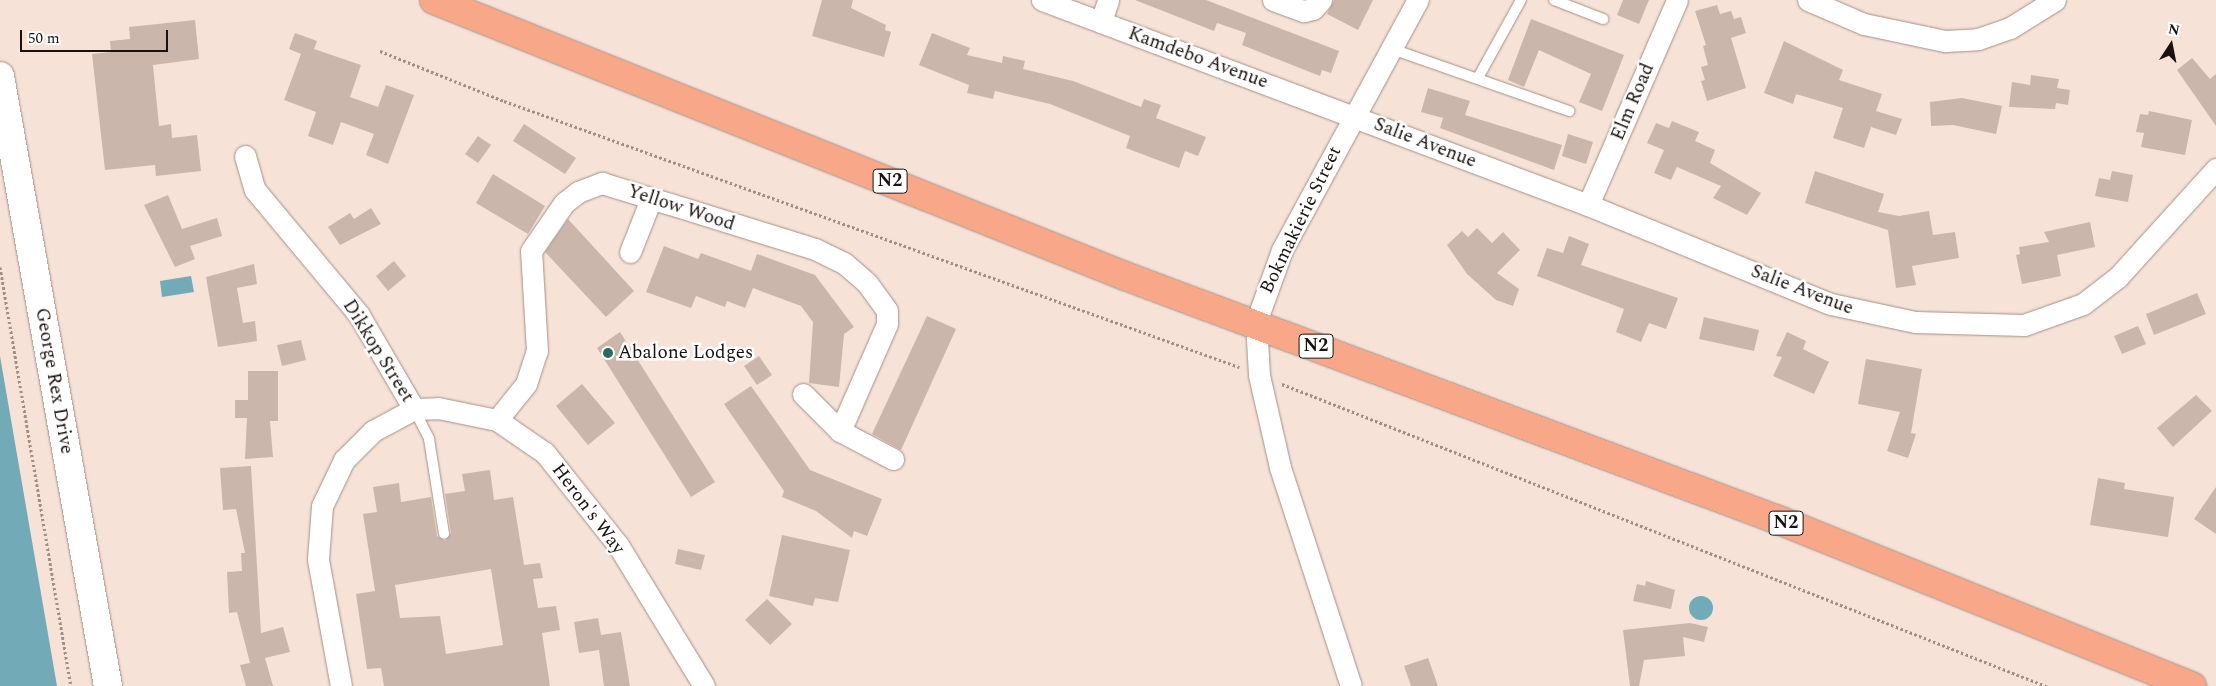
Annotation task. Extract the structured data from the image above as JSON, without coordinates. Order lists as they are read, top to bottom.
{
  "streets": {
    "highway": ["N2"],
    "street": [
      "Kamdebo Avenue",
      "Elm Road",
      "Salie Avenue",
      "Yellow Wood",
      "Bokmakierie Street",
      "Dikkop Street",
      "George Rex Drive",
      "Heron's Way"
    ]
  },
  "crossings": [
    ["Kamdebo Avenue", "Salie Avenue"],
    ["Kamdebo Avenue", "Bokmakierie Street"],
    ["Elm Road", "Salie Avenue"],
    ["Salie Avenue", "Bokmakierie Street"],
    ["N2", "Bokmakierie Street"],
    ["Yellow Wood", "Heron's Way"],
    ["Dikkop Street", "Heron's Way"]
  ],
  "places": ["Abalone Lodges"],
  "scale_bar": "50 m",
  "north": "top"
}
